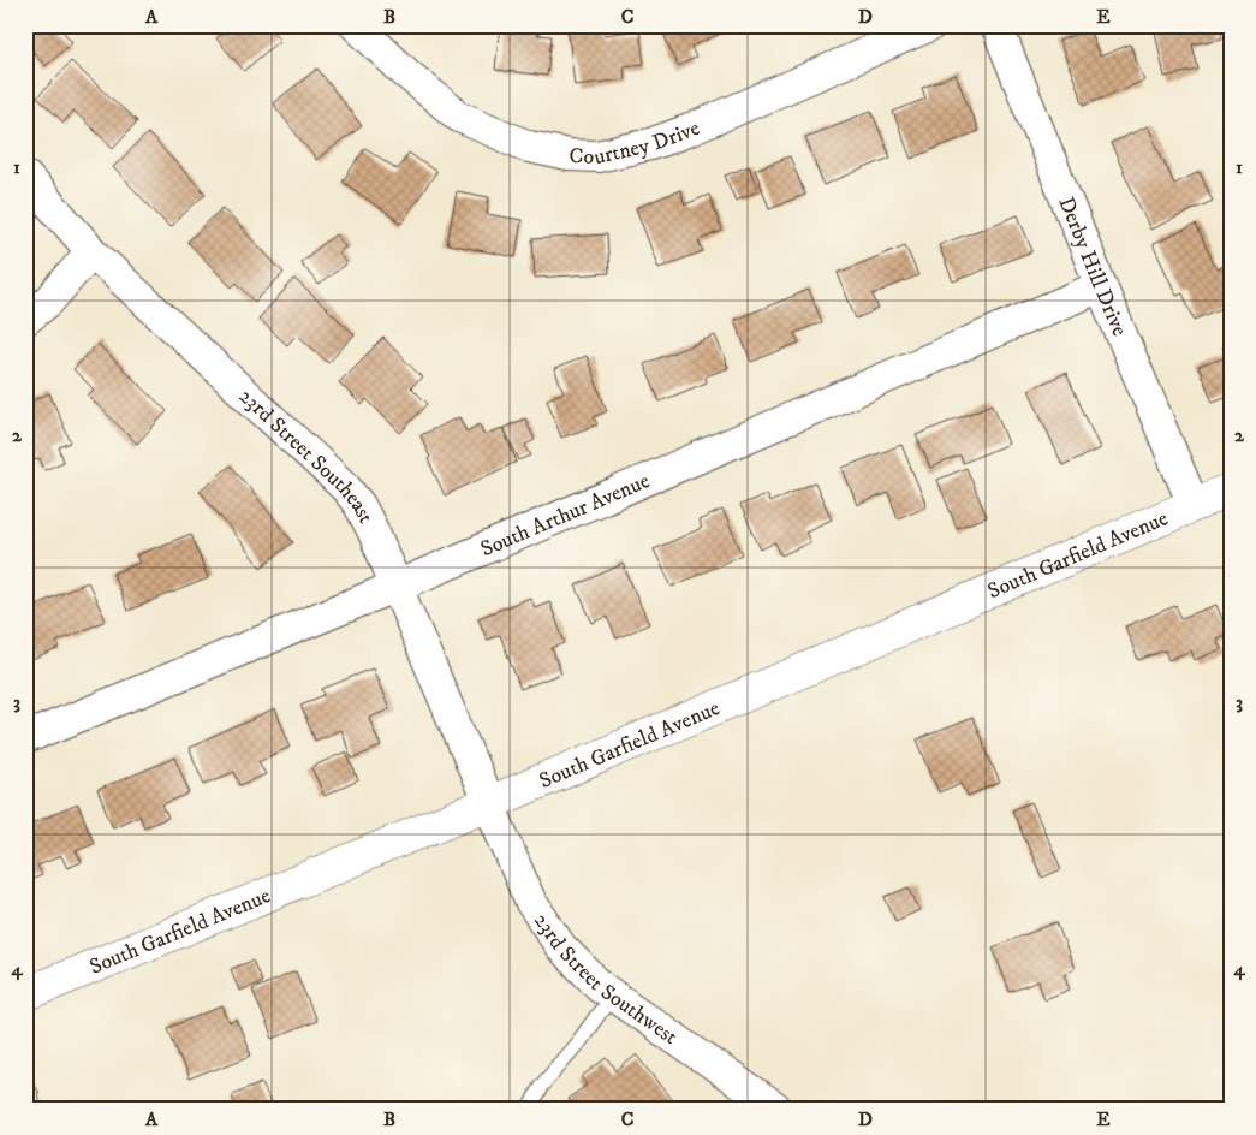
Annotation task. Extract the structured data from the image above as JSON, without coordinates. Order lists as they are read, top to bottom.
{
  "streets": {
    "street": [
      "Courtney Drive",
      "Derby Hill Drive",
      "23rd Street Southeast",
      "South Arthur Avenue",
      "South Garfield Avenue",
      "23rd Street Southwest"
    ]
  },
  "crossings": [
    ["Derby Hill Drive", "South Arthur Avenue"],
    ["Derby Hill Drive", "South Garfield Avenue"],
    ["23rd Street Southeast", "South Arthur Avenue"],
    ["23rd Street Southeast", "South Garfield Avenue"],
    ["23rd Street Southeast", "23rd Street Southwest"],
    ["South Garfield Avenue", "23rd Street Southwest"]
  ],
  "grid": {
    "columns": [
      "A",
      "B",
      "C",
      "D",
      "E"
    ],
    "rows": [
      "1",
      "2",
      "3",
      "4"
    ]
  }
}
